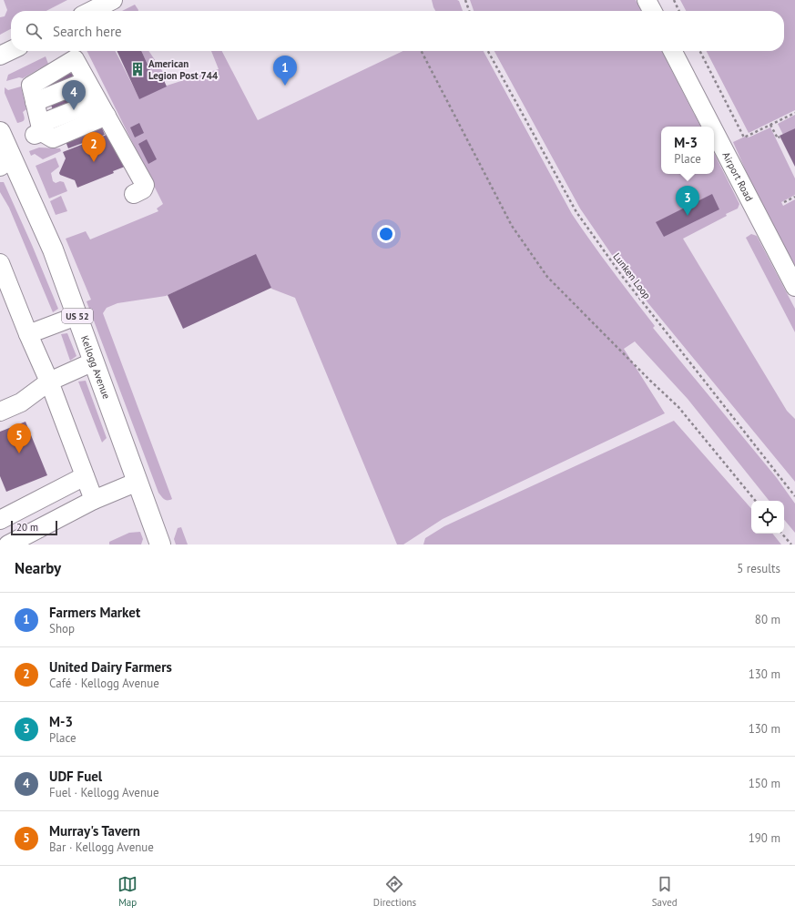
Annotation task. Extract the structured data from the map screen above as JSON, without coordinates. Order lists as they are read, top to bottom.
{
  "streets": {
    "main road": ["US 52", "Kellogg Avenue"],
    "street": ["Airport Road"],
    "path": ["Lunken Loop"]
  },
  "places": {
    "building": ["American Legion Post 744"]
  },
  "scale_bar": "20 m",
  "page": {
    "search": "Search here",
    "pins": [
      "1",
      "4",
      "2",
      "3",
      "5"
    ],
    "popup": ["M-3", "Place"],
    "scale": "20 m",
    "heading": ["Nearby", "5 results"],
    "list": [
      {
        "mark": "1",
        "name": "Farmers Market",
        "note": "Shop",
        "value": "80 m"
      },
      {
        "mark": "2",
        "name": "United Dairy Farmers",
        "note": "Café · Kellogg Avenue",
        "value": "130 m"
      },
      {
        "mark": "3",
        "name": "M-3",
        "note": "Place",
        "value": "130 m"
      },
      {
        "mark": "4",
        "name": "UDF Fuel",
        "note": "Fuel · Kellogg Avenue",
        "value": "150 m"
      },
      {
        "mark": "5",
        "name": "Murray's Tavern",
        "note": "Bar · Kellogg Avenue",
        "value": "190 m"
      }
    ],
    "nav": ["Map", "Directions", "Saved"]
  }
}
